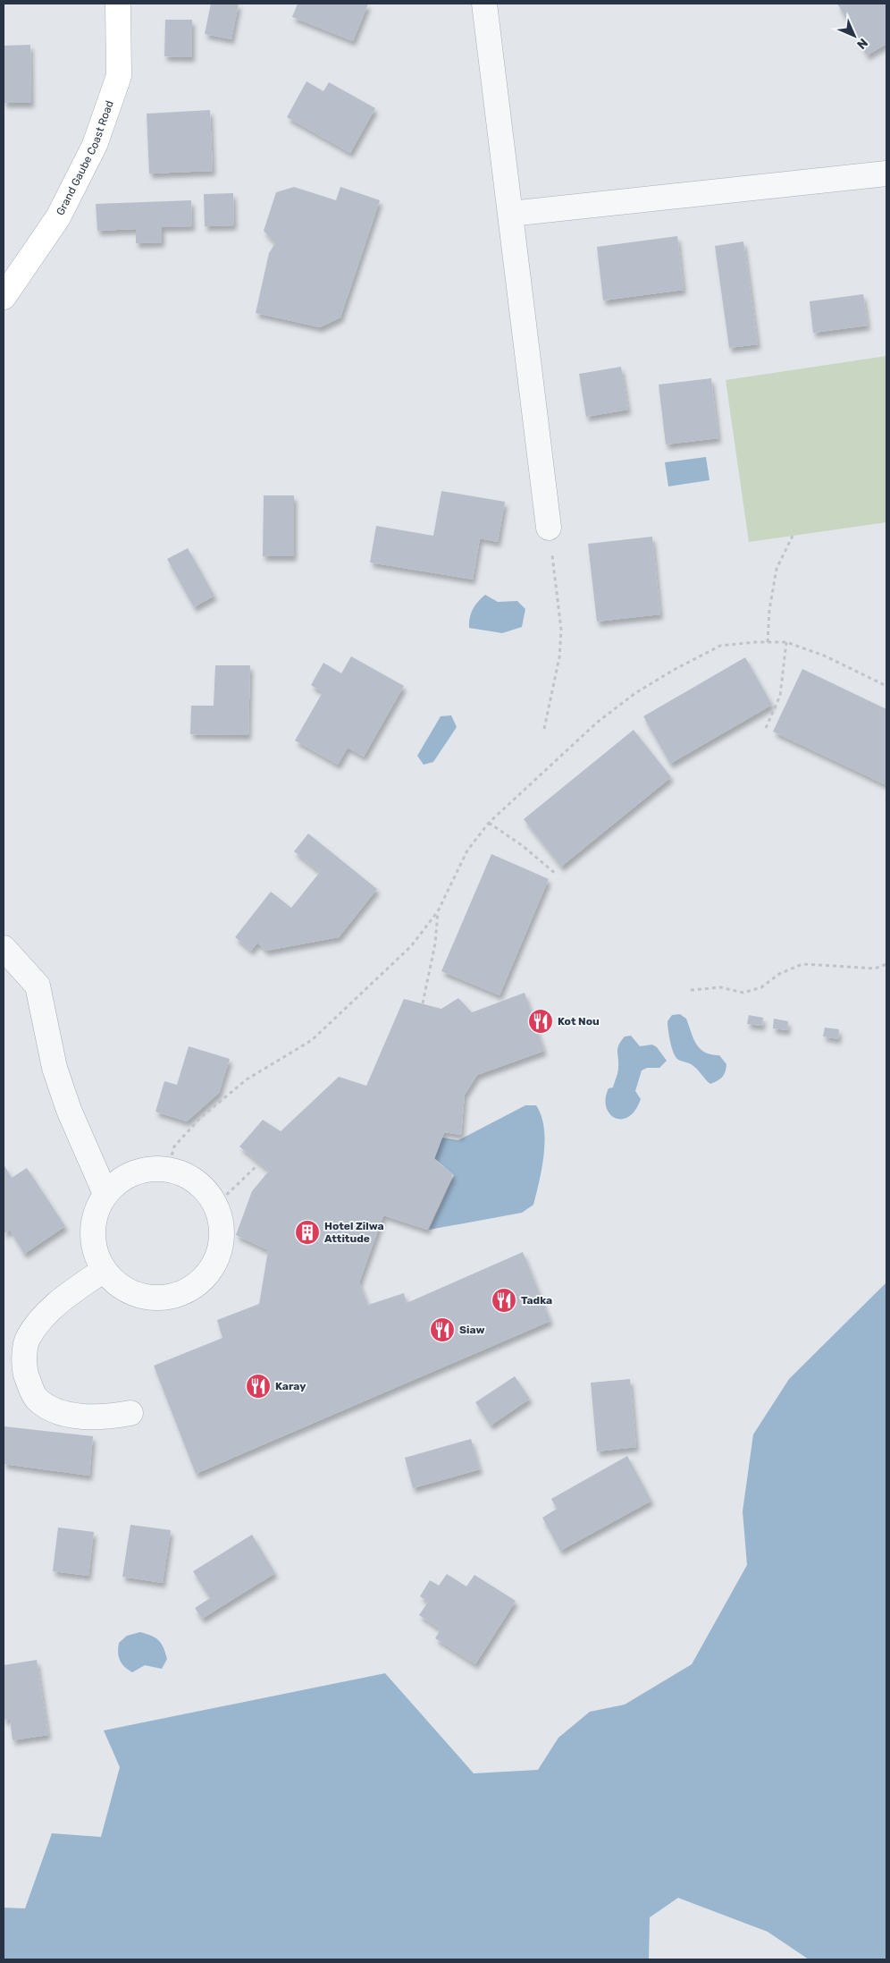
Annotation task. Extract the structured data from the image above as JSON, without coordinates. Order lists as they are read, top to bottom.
{
  "streets": {
    "main road": ["Grand Gaube Coast Road"]
  },
  "places": {
    "restaurant": [
      "Kot Nou",
      "Tadka",
      "Siaw",
      "Karay"
    ],
    "building": ["Hotel Zilwa Attitude"]
  },
  "north": "bottom right"
}
